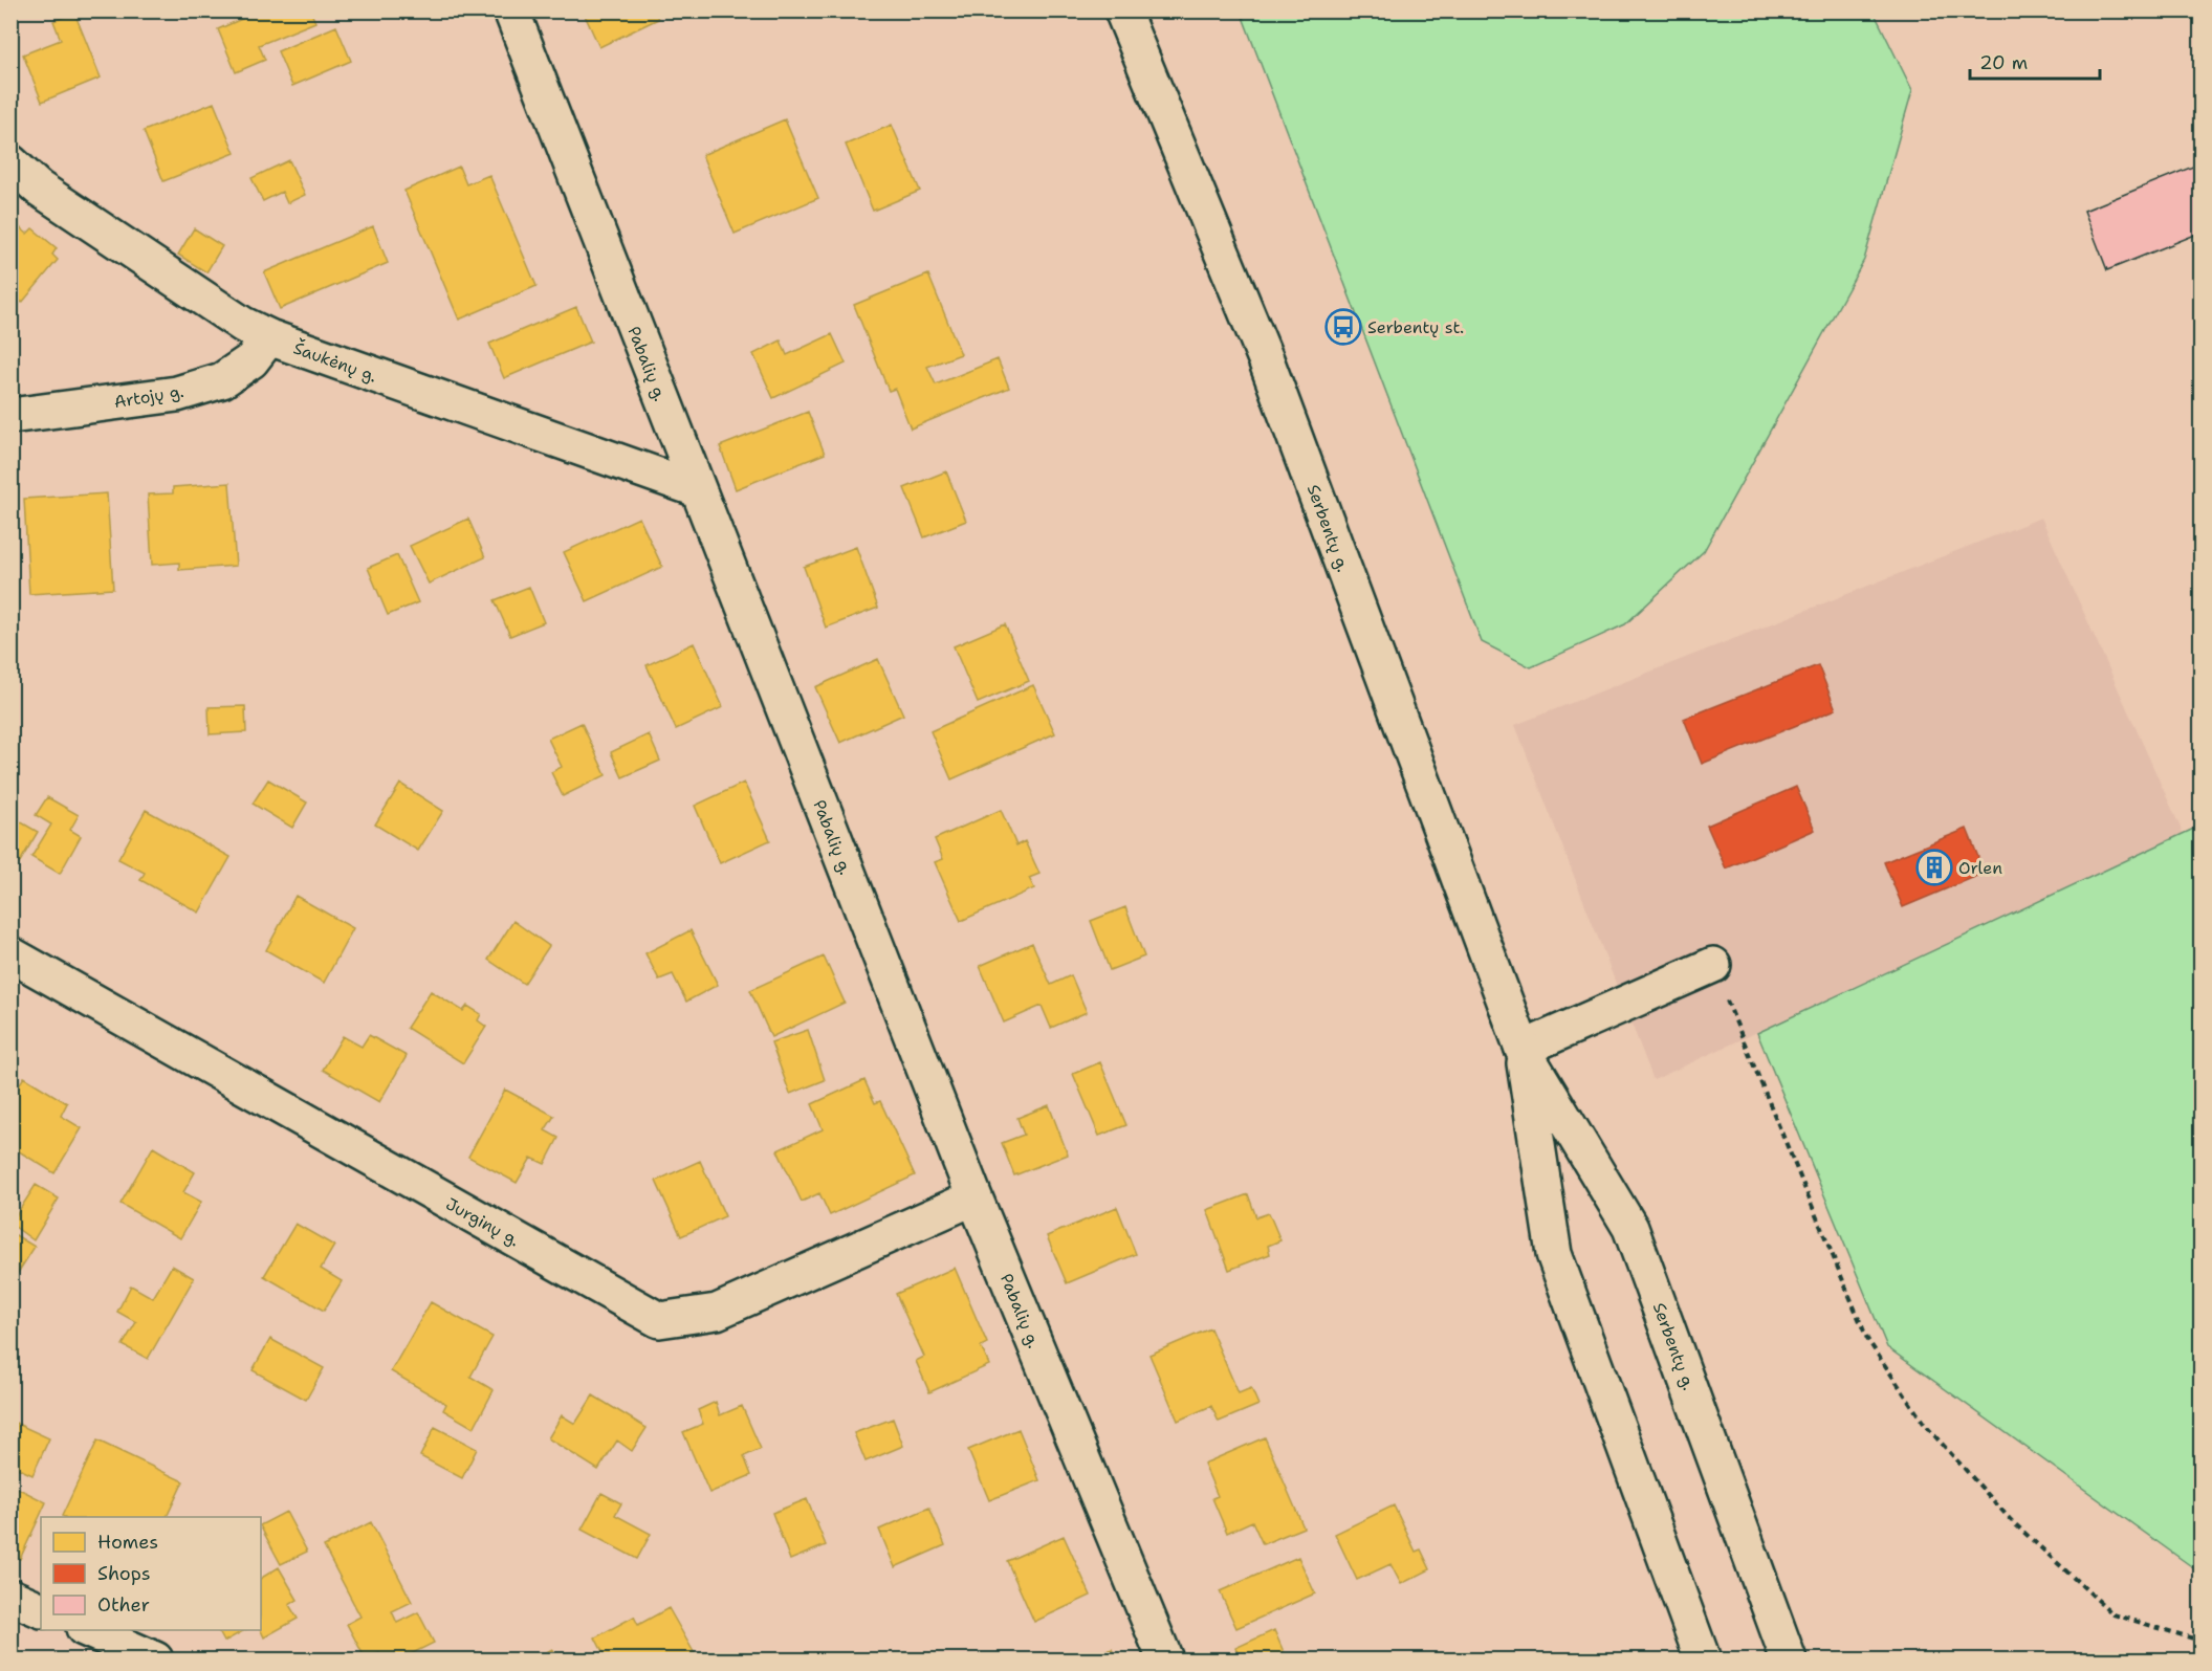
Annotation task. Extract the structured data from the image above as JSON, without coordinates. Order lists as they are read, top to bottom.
{
  "streets": {
    "street": [
      "Šaukėnų g.",
      "Pabalių g.",
      "Artojų g.",
      "Serbentų g.",
      "Jurginų g."
    ]
  },
  "crossings": [
    ["Šaukėnų g.", "Pabalių g."],
    ["Šaukėnų g.", "Artojų g."],
    ["Pabalių g.", "Jurginų g."]
  ],
  "places": {
    "bus stop": ["Serbentų st."],
    "building": ["Orlen"]
  },
  "legend": ["Homes", "Shops", "Other"],
  "scale_bar": "20 m"
}
